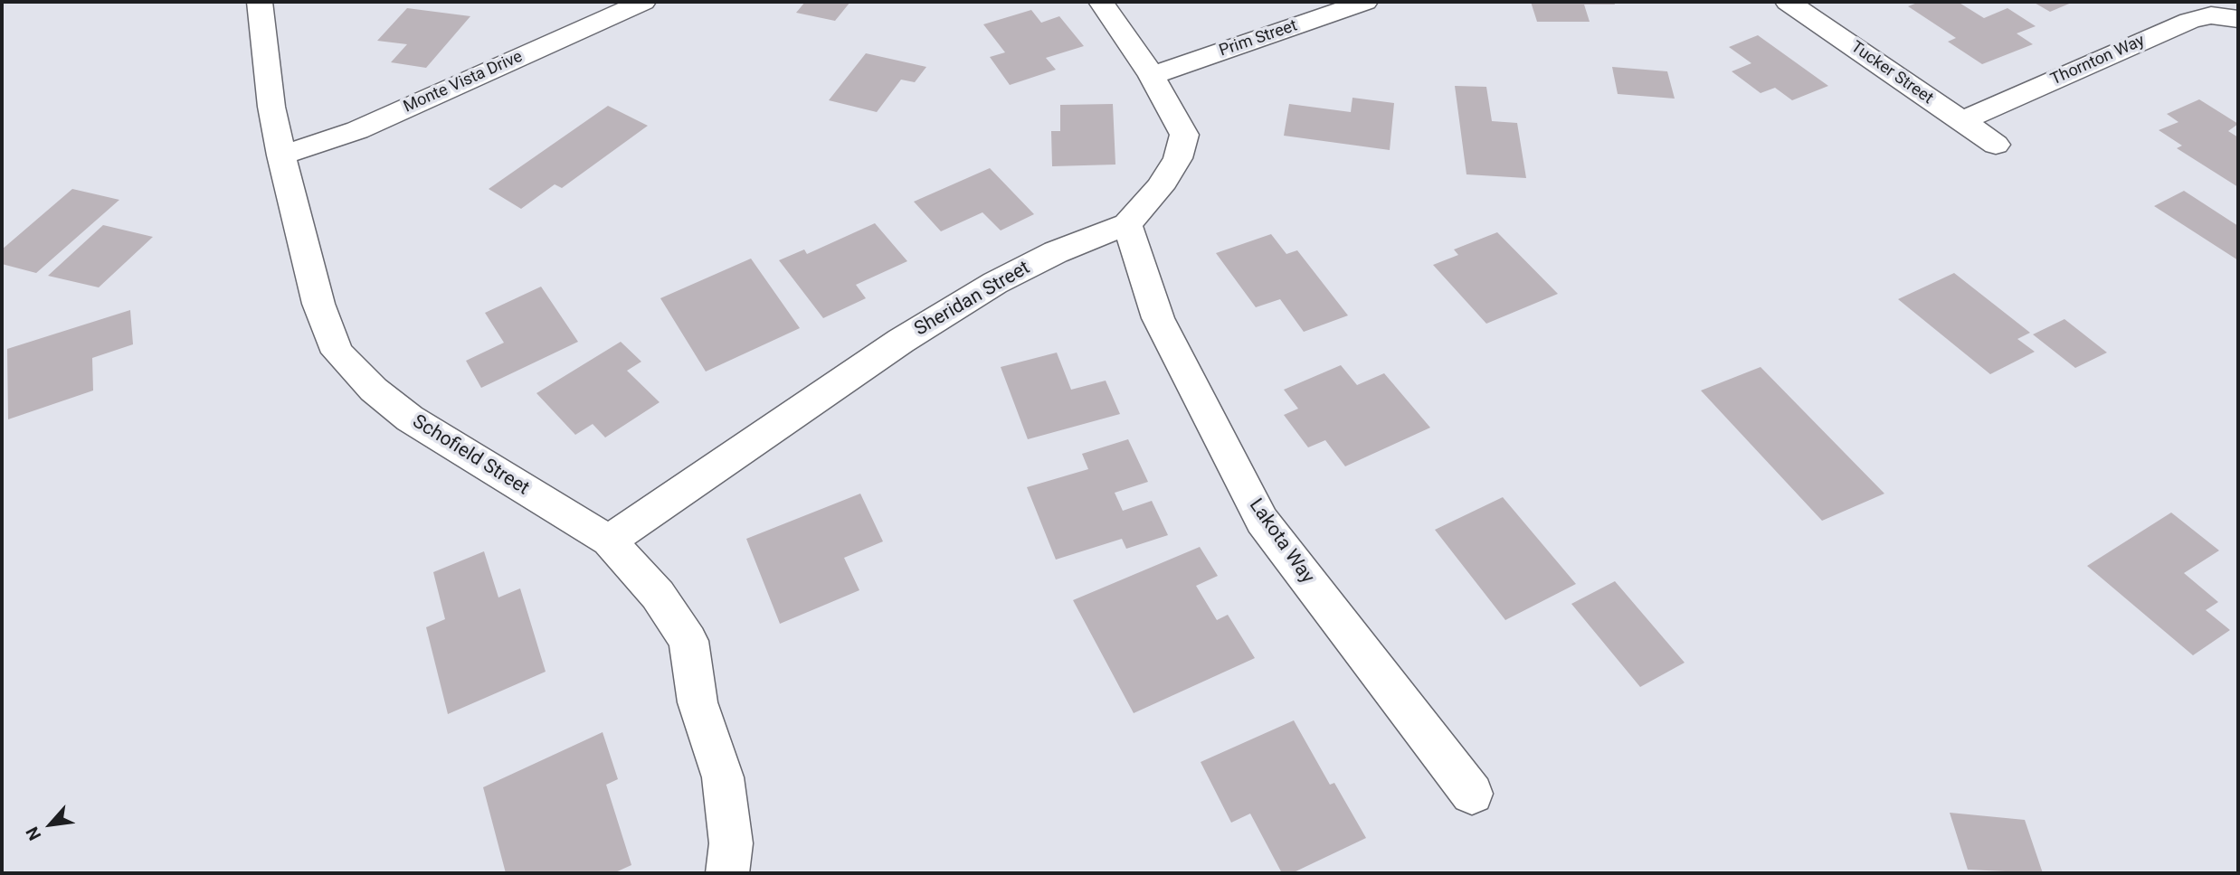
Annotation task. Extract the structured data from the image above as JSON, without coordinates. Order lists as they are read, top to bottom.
{
  "streets": {
    "street": [
      "Prim Street",
      "Thornton Way",
      "Tucker Street",
      "Monte Vista Drive",
      "Sheridan Street",
      "Schofield Street",
      "Lakota Way"
    ]
  },
  "crossings": [
    ["Prim Street", "Sheridan Street"],
    ["Thornton Way", "Tucker Street"],
    ["Monte Vista Drive", "Schofield Street"],
    ["Sheridan Street", "Schofield Street"],
    ["Sheridan Street", "Lakota Way"]
  ],
  "north": "bottom left"
}
